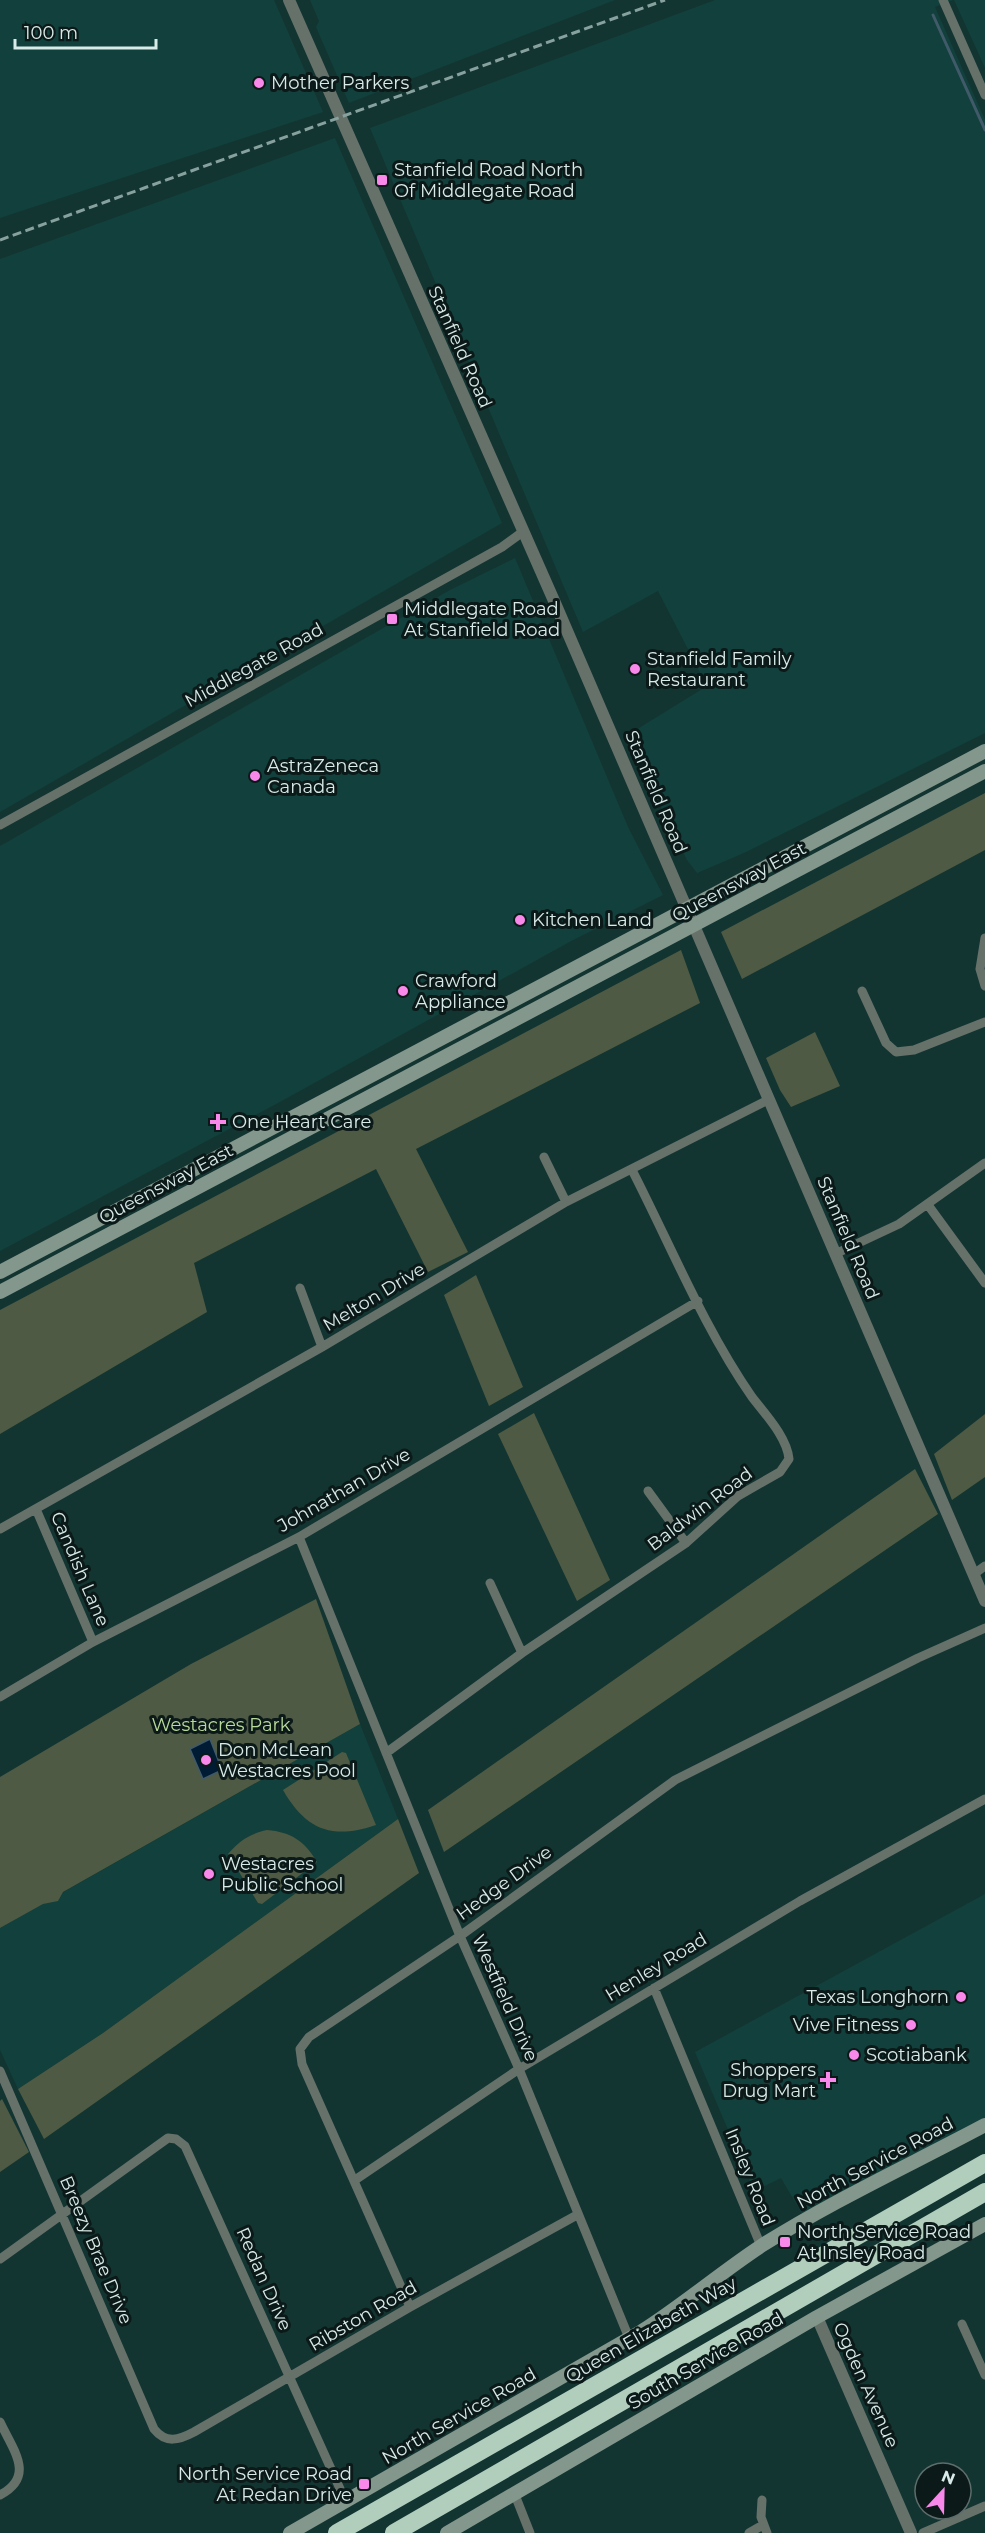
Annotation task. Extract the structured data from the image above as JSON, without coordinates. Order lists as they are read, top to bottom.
{
  "streets": {
    "highway": ["Queen Elizabeth Way"],
    "main road": ["Queensway East", "North Service Road", "South Service Road"],
    "street": [
      "Stanfield Road",
      "Middlegate Road",
      "Melton Drive",
      "Johnathan Drive",
      "Baldwin Road",
      "Candish Lane",
      "Hedge Drive",
      "Henley Road",
      "Westfield Drive",
      "Insley Road",
      "Breezy Brae Drive",
      "Redan Drive",
      "Ribston Road",
      "Ogden Avenue"
    ]
  },
  "crossings": [
    ["Stanfield Road", "Middlegate Road"],
    ["Stanfield Road", "Queensway East"],
    ["Stanfield Road", "Melton Drive"],
    ["Melton Drive", "Baldwin Road"],
    ["Melton Drive", "Candish Lane"],
    ["Johnathan Drive", "Baldwin Road"],
    ["Johnathan Drive", "Candish Lane"],
    ["Johnathan Drive", "Westfield Drive"],
    ["Baldwin Road", "Westfield Drive"],
    ["Hedge Drive", "Henley Road"],
    ["Hedge Drive", "Westfield Drive"],
    ["Hedge Drive", "Ribston Road"],
    ["Henley Road", "Westfield Drive"],
    ["Henley Road", "Insley Road"],
    ["Westfield Drive", "North Service Road"],
    ["Westfield Drive", "Ribston Road"],
    ["North Service Road", "Insley Road"],
    ["North Service Road", "Redan Drive"],
    ["Breezy Brae Drive", "Redan Drive"],
    ["Breezy Brae Drive", "Ribston Road"],
    ["Redan Drive", "Ribston Road"],
    ["South Service Road", "Ogden Avenue"]
  ],
  "parks": ["Westacres Park"],
  "places": {
    "other": [
      "Mother Parkers",
      "Stanfield Family Restaurant",
      "AstraZeneca Canada",
      "Kitchen Land",
      "Crawford Appliance",
      "Don McLean Westacres Pool",
      "Westacres Public School",
      "Texas Longhorn",
      "Vive Fitness",
      "Scotiabank"
    ],
    "transit": [
      "Stanfield Road North Of Middlegate Road",
      "Middlegate Road At Stanfield Road",
      "North Service Road At Insley Road",
      "North Service Road At Redan Drive"
    ],
    "health": ["One Heart Care", "Shoppers Drug Mart"]
  },
  "scale_bar": "100 m",
  "north": "top"
}
